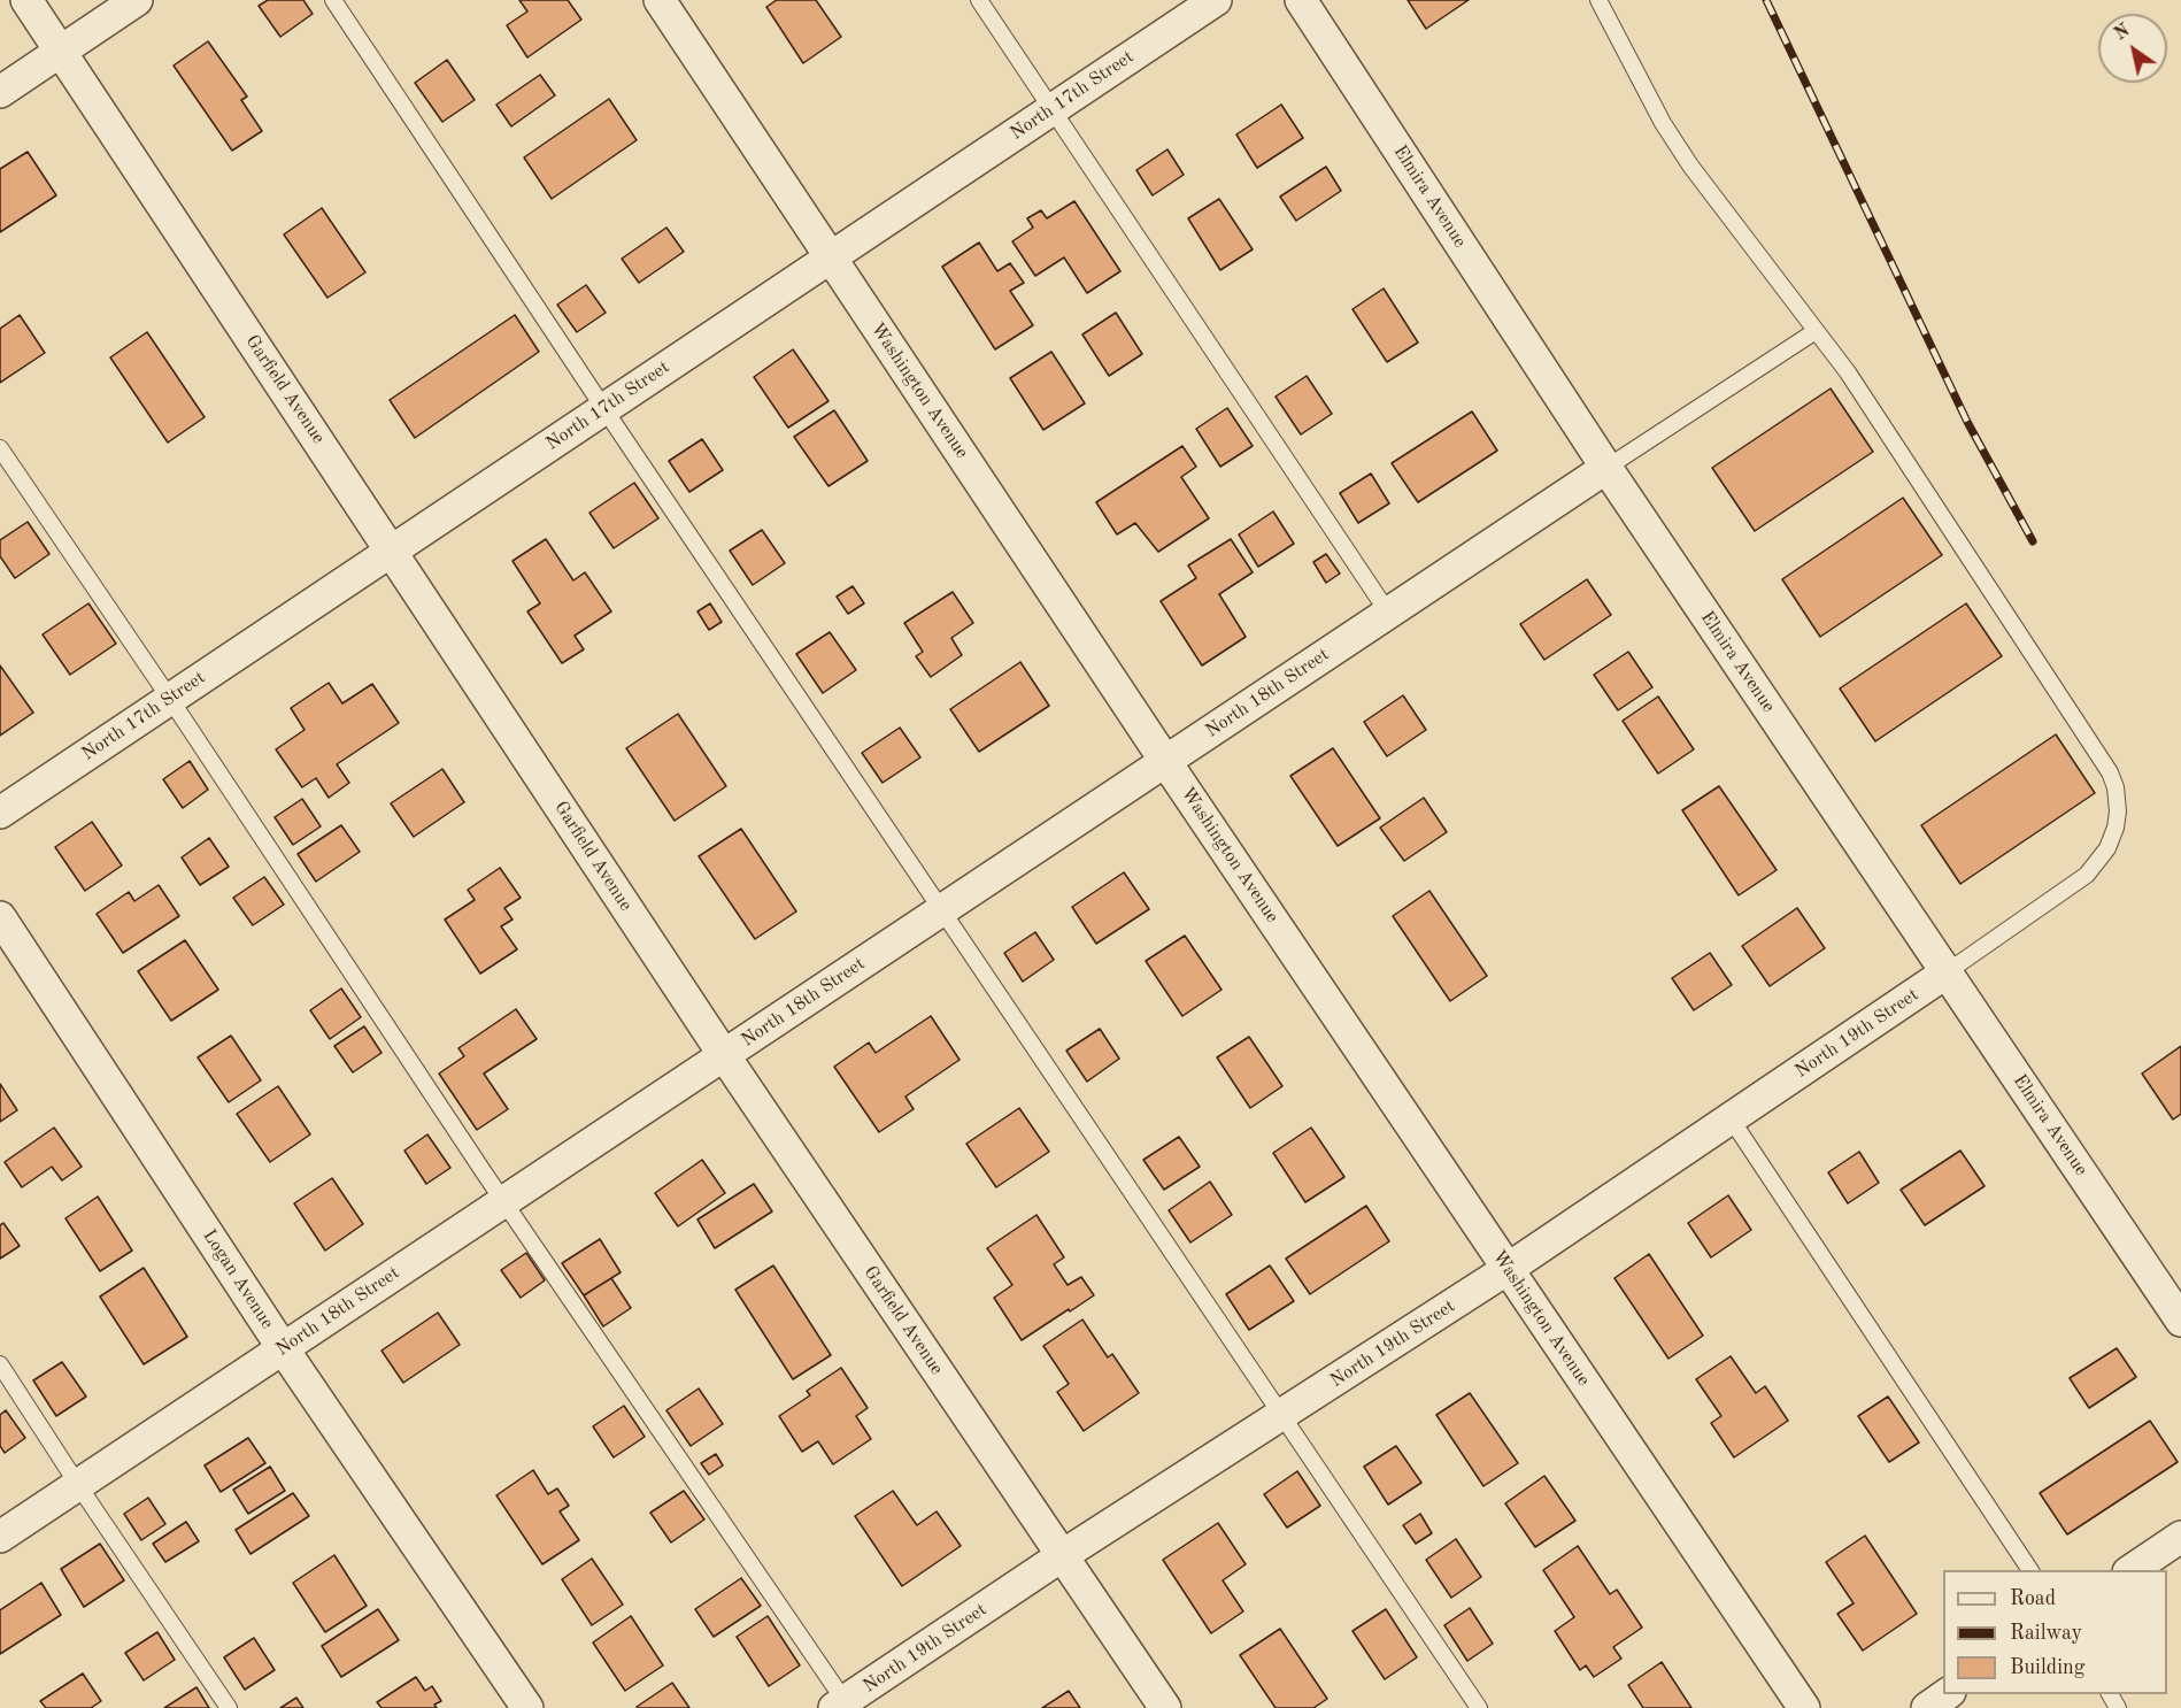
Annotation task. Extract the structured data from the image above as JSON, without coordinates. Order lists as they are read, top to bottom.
{
  "streets": {
    "street": [
      "North 17th Street",
      "Elmira Avenue",
      "Garfield Avenue",
      "Washington Avenue",
      "North 18th Street",
      "North 19th Street",
      "Logan Avenue"
    ]
  },
  "crossings": [
    ["North 17th Street", "Garfield Avenue"],
    ["North 17th Street", "Washington Avenue"],
    ["Elmira Avenue", "North 18th Street"],
    ["Elmira Avenue", "North 19th Street"],
    ["Garfield Avenue", "North 18th Street"],
    ["Garfield Avenue", "North 19th Street"],
    ["Washington Avenue", "North 18th Street"],
    ["Washington Avenue", "North 19th Street"],
    ["North 18th Street", "Logan Avenue"]
  ],
  "legend": ["Road", "Railway", "Building"],
  "north": "top left"
}
